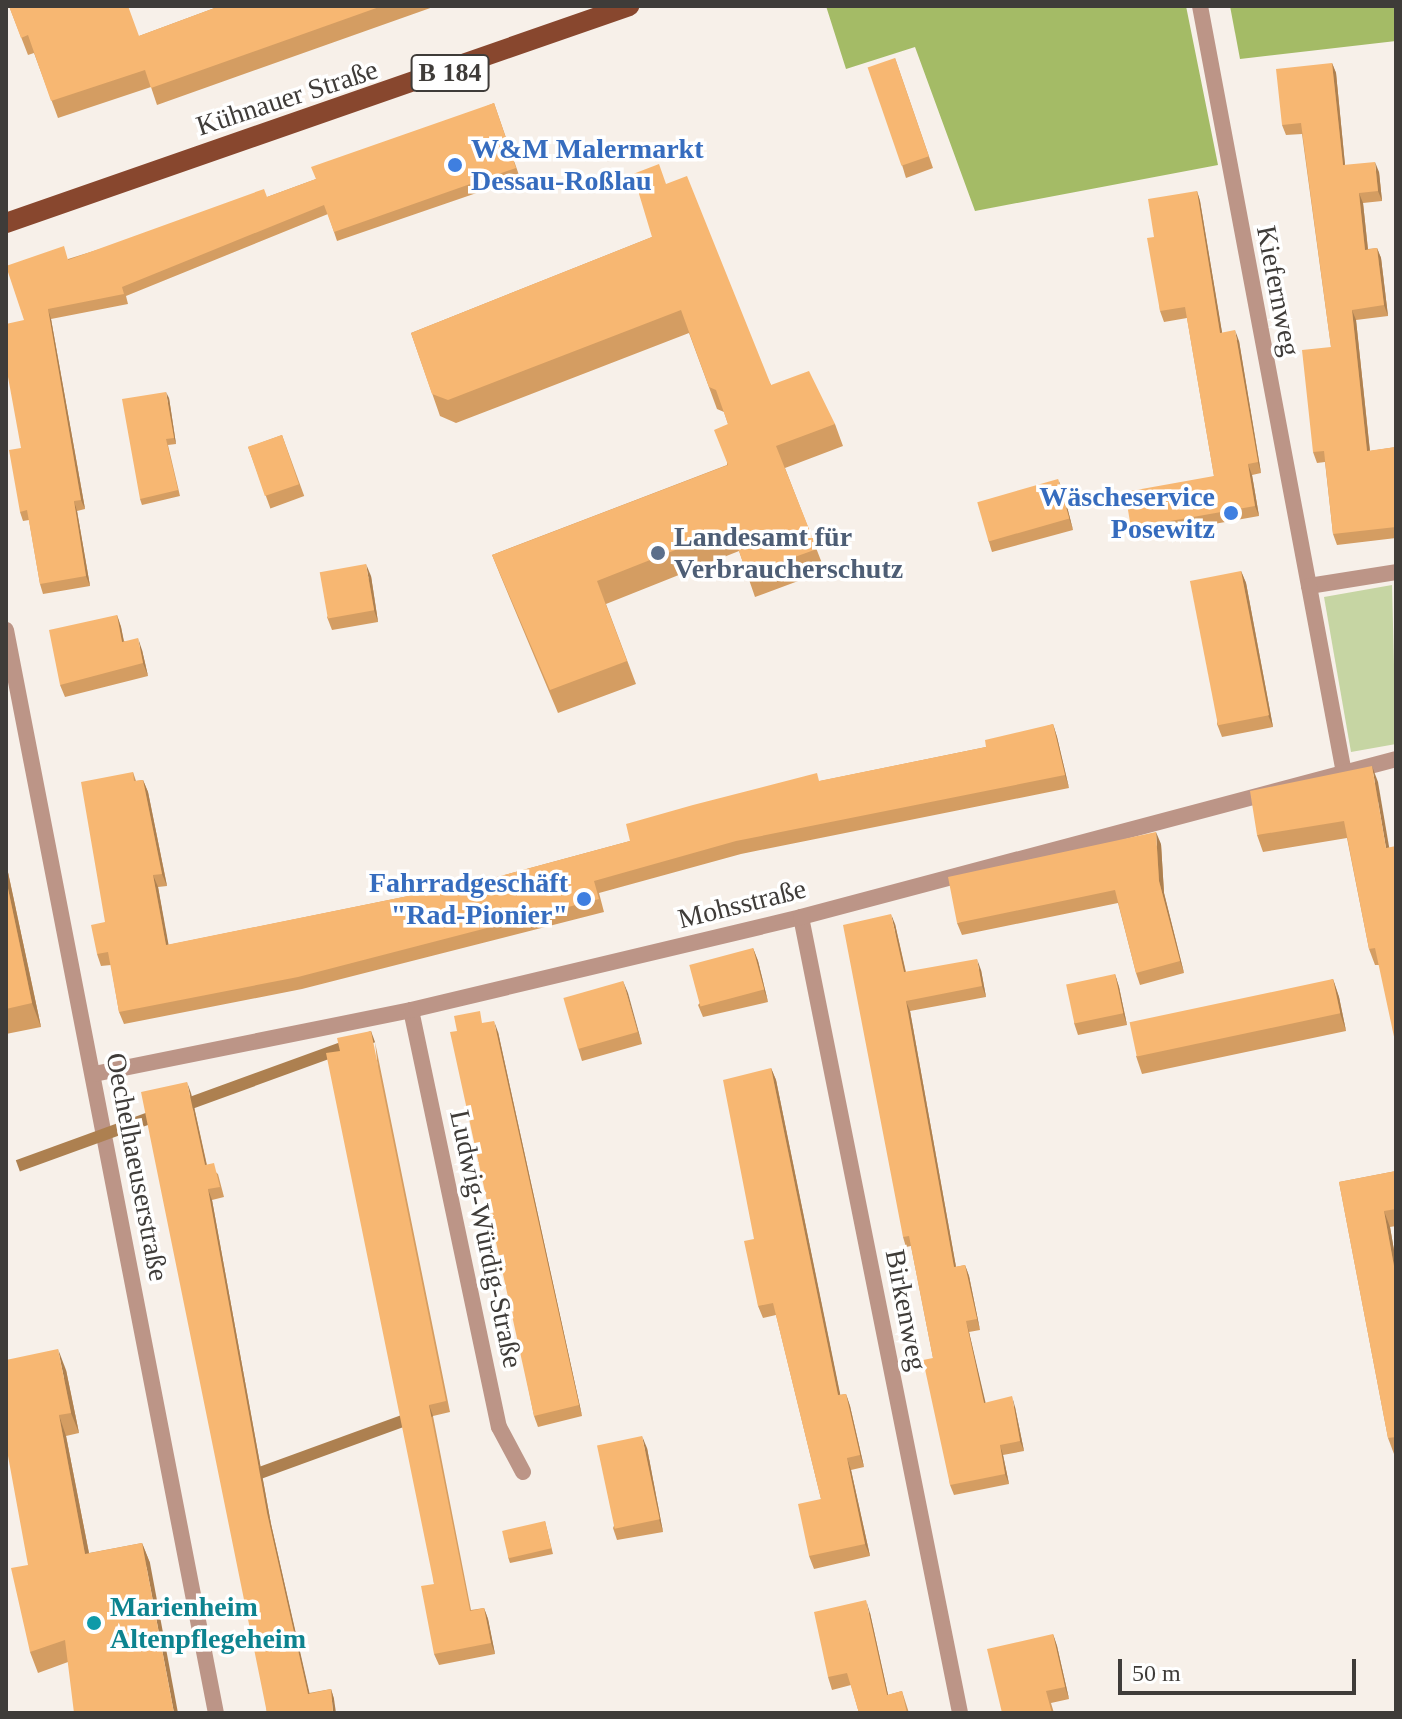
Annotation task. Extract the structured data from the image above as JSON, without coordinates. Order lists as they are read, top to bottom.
{
  "streets": {
    "main road": ["B 184", "Kühnauer Straße"],
    "street": [
      "Kiefernweg",
      "Mohsstraße",
      "Oechelhaeuserstraße",
      "Ludwig-Würdig-Straße",
      "Birkenweg"
    ]
  },
  "crossings": [
    ["Kiefernweg", "Mohsstraße"],
    ["Mohsstraße", "Oechelhaeuserstraße"],
    ["Mohsstraße", "Ludwig-Würdig-Straße"],
    ["Mohsstraße", "Birkenweg"]
  ],
  "places": [
    "W&M Malermarkt Dessau-Roßlau",
    "Wäscheservice Posewitz",
    "Landesamt für Verbraucherschutz",
    "Fahrradgeschäft \"Rad-Pionier\"",
    "Marienheim Altenpflegeheim"
  ],
  "scale_bar": "50 m"
}
